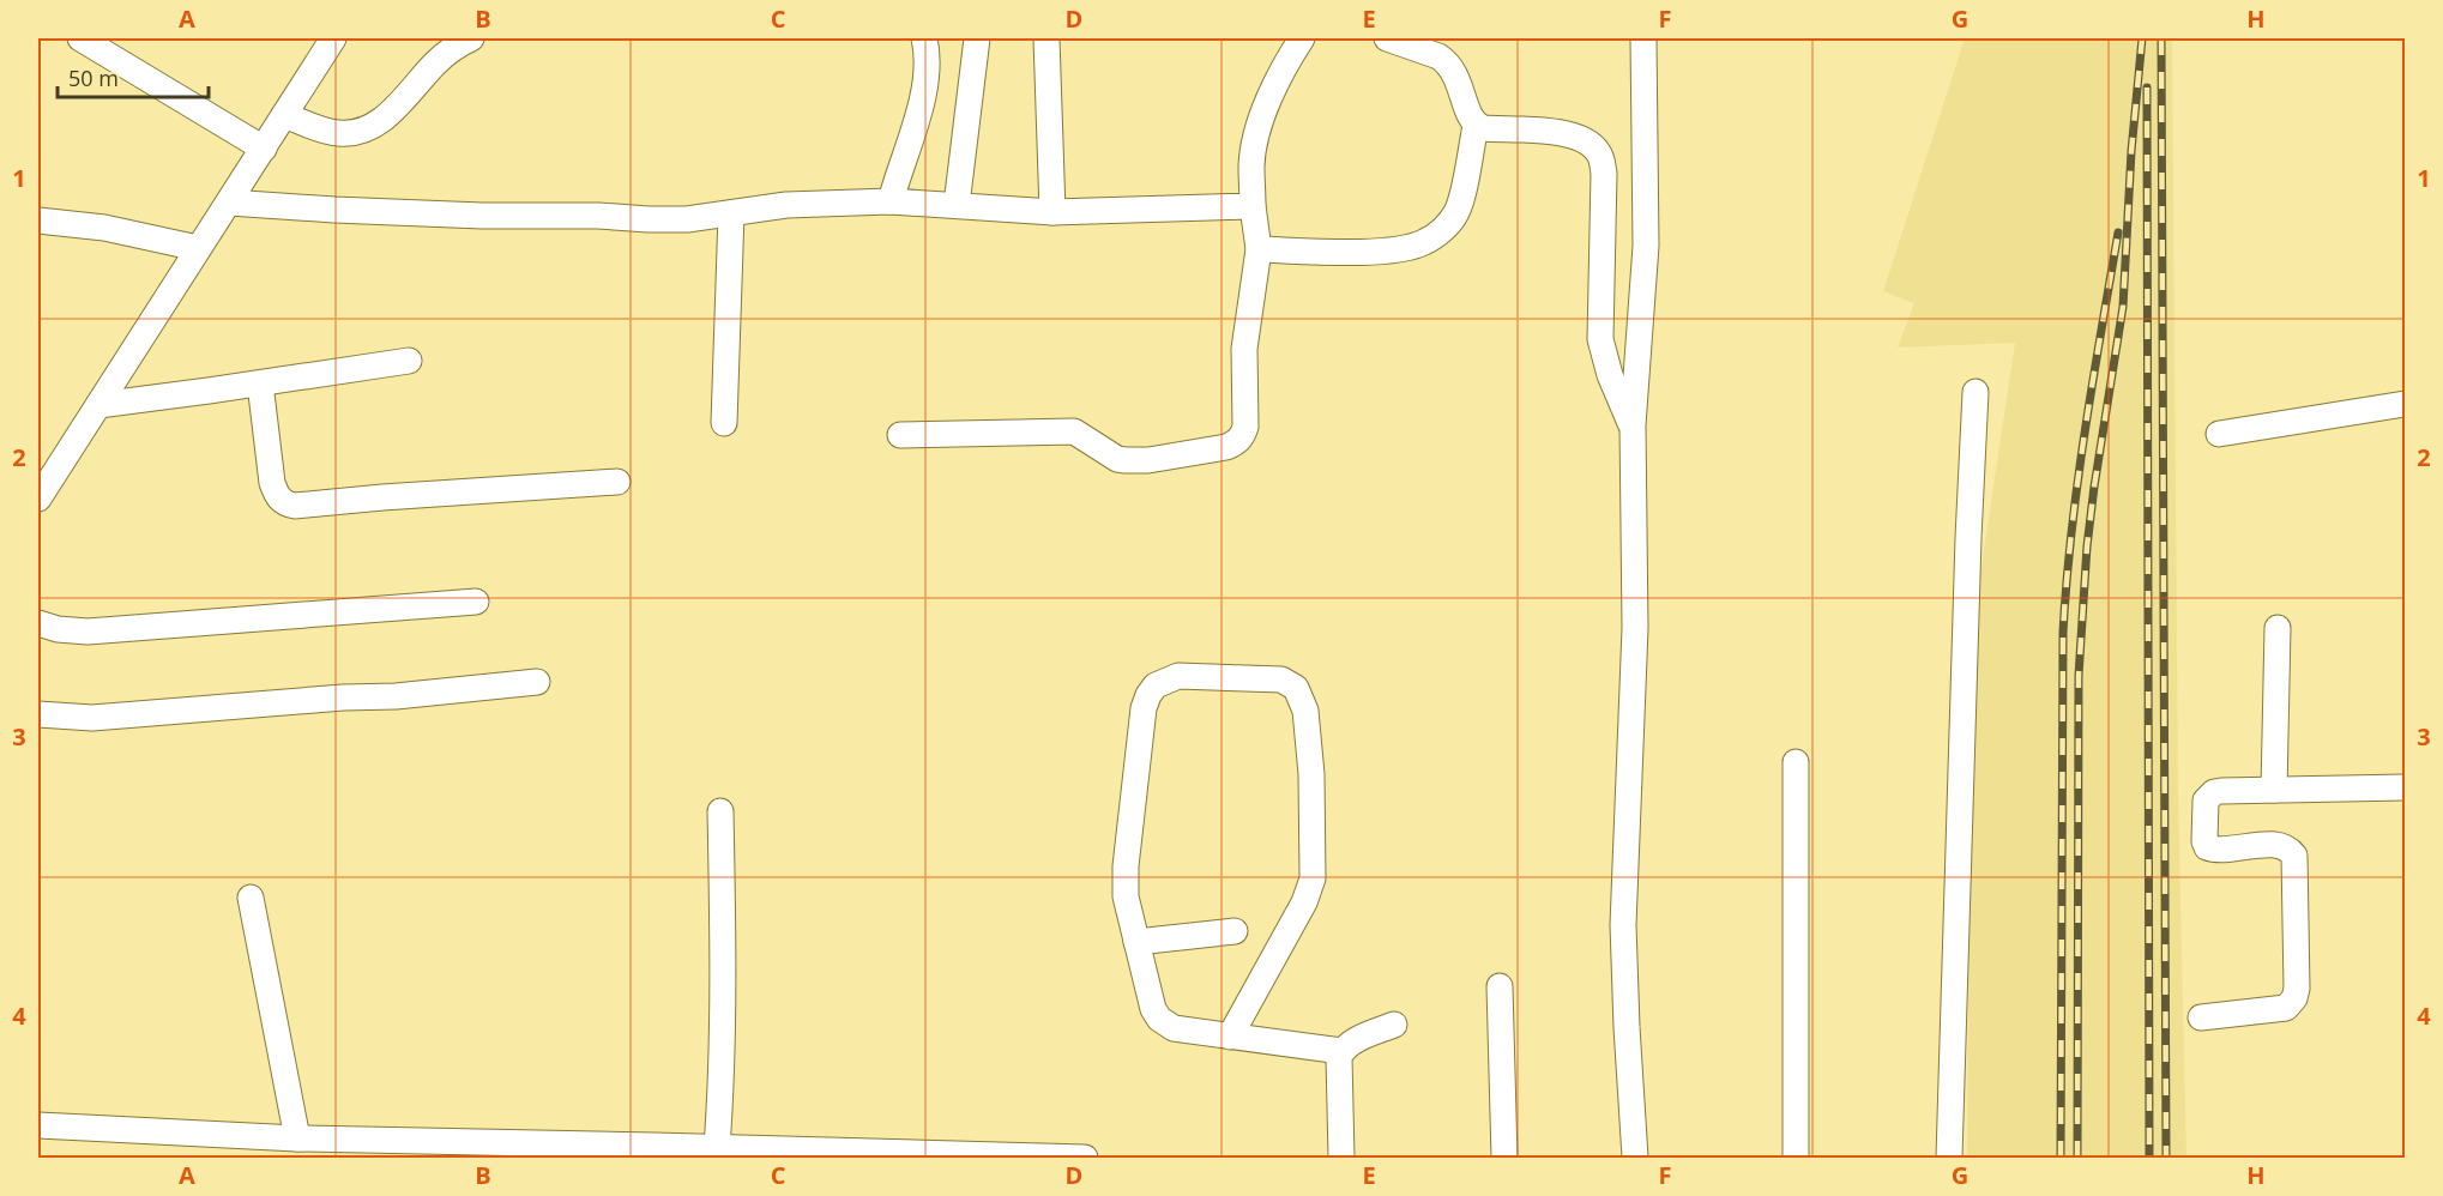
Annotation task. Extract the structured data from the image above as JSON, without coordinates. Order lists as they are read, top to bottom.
{
  "scale_bar": "50 m",
  "grid": {
    "columns": [
      "A",
      "B",
      "C",
      "D",
      "E",
      "F",
      "G",
      "H"
    ],
    "rows": [
      "1",
      "2",
      "3",
      "4"
    ]
  }
}
